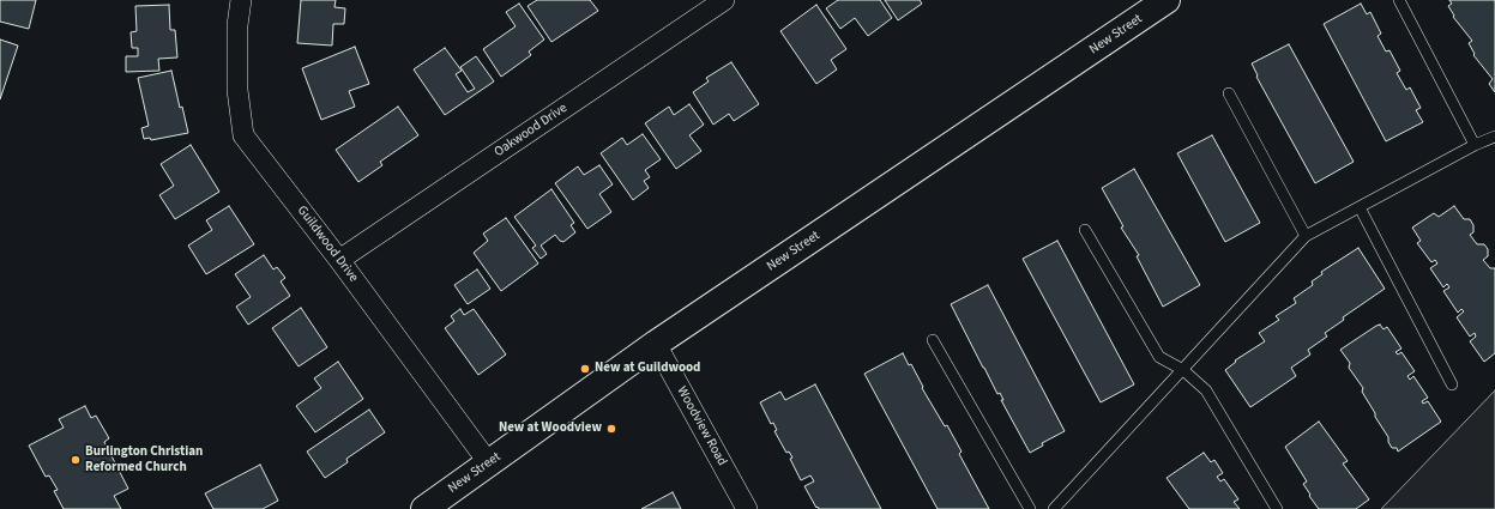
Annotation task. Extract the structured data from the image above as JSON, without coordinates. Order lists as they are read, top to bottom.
{
  "streets": {
    "main road": ["New Street"],
    "street": ["Oakwood Drive", "Guildwood Drive", "Woodview Road"]
  },
  "crossings": [
    ["New Street", "Guildwood Drive"],
    ["New Street", "Woodview Road"],
    ["Oakwood Drive", "Guildwood Drive"]
  ],
  "places": ["New at Guildwood", "New at Woodview", "Burlington Christian Reformed Church"]
}
